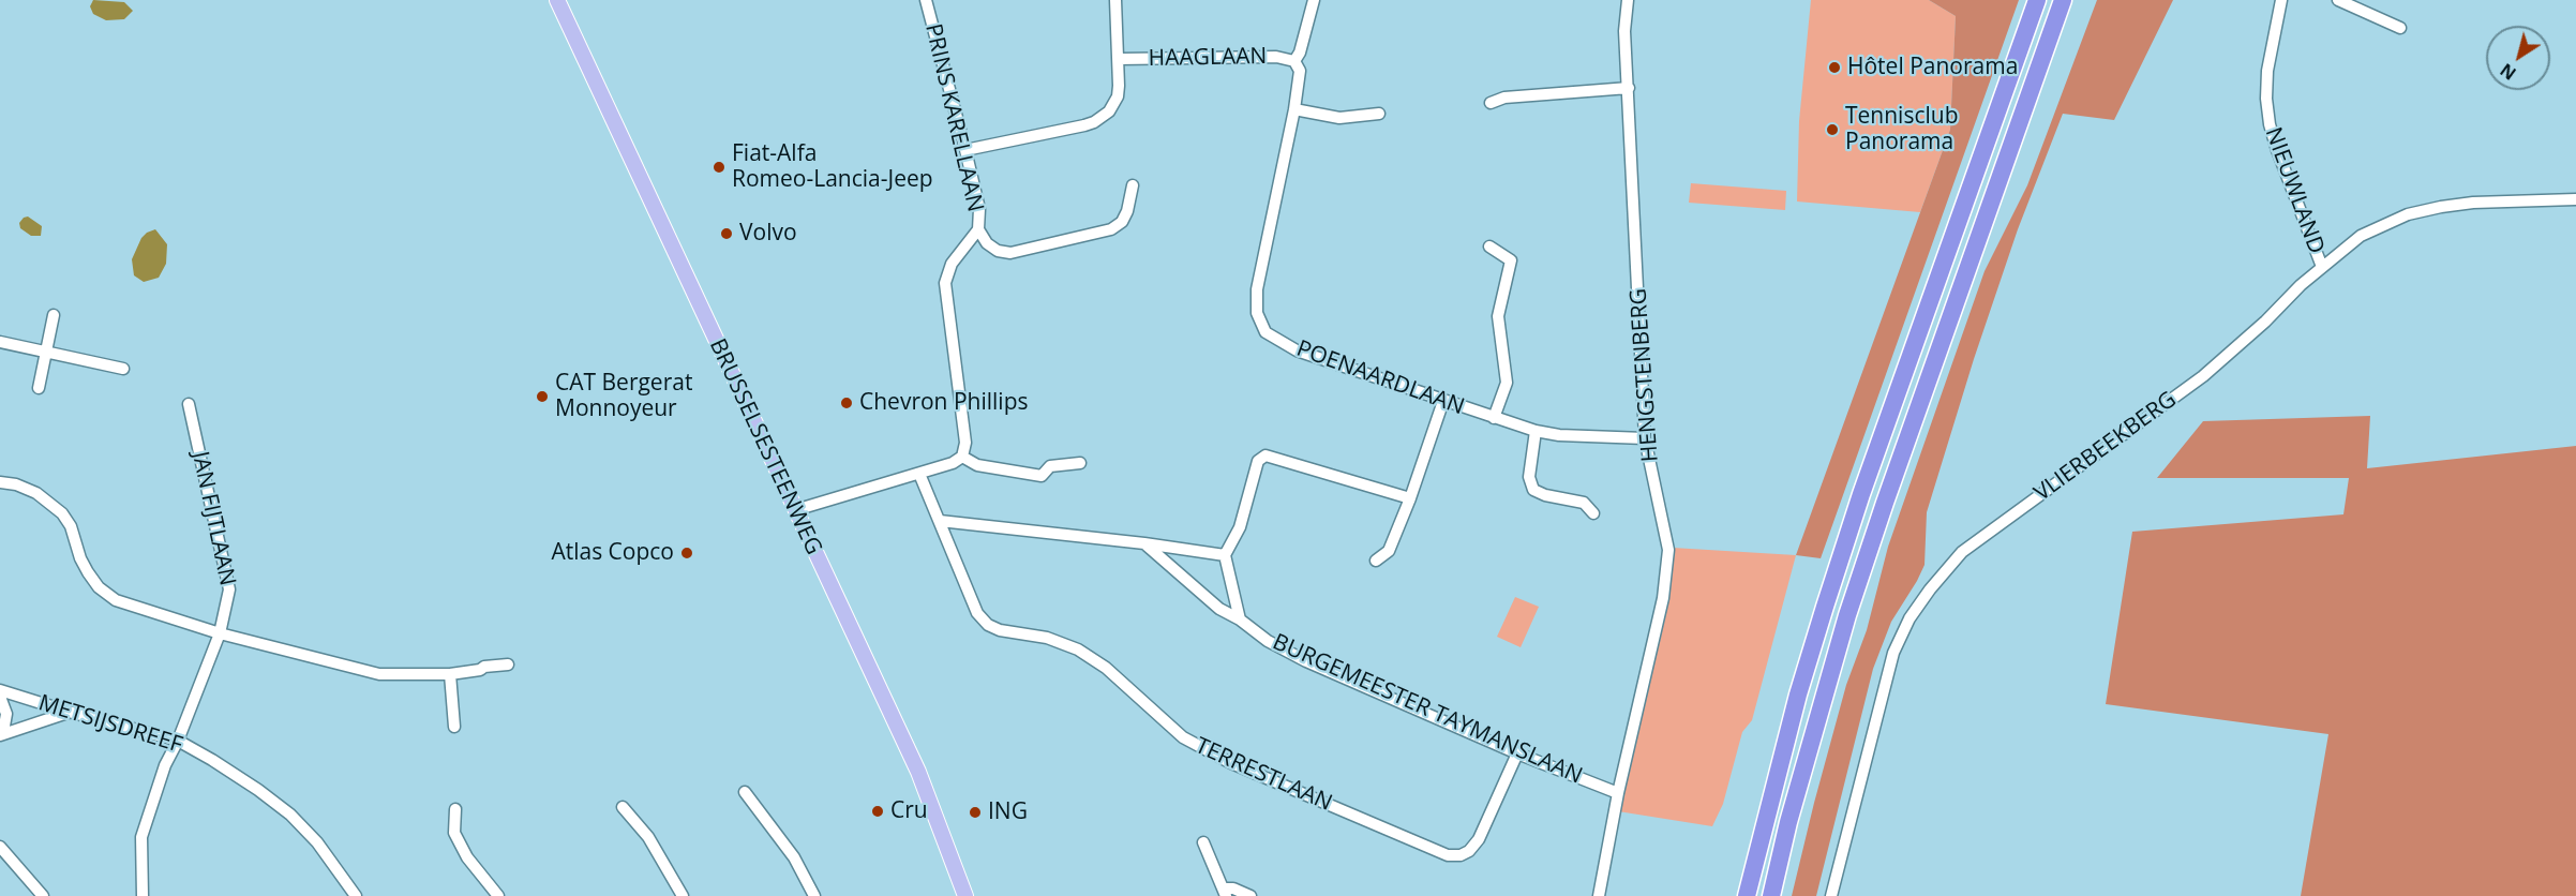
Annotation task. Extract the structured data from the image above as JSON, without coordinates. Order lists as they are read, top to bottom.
{
  "streets": {
    "main road": ["BRUSSELSESTEENWEG"],
    "street": [
      "HAAGLAAN",
      "PRINS KARELLAAN",
      "NIEUWLAND",
      "HENGSTENBERG",
      "POENAARDLAAN",
      "VLIERBEEKBERG",
      "JAN FIJTLAAN",
      "BURGEMEESTER TAYMANSLAAN",
      "METSIJSDREEF",
      "TERRESTLAAN"
    ]
  },
  "crossings": [
    ["HAAGLAAN", "POENAARDLAAN"],
    ["NIEUWLAND", "VLIERBEEKBERG"],
    ["HENGSTENBERG", "POENAARDLAAN"],
    ["HENGSTENBERG", "BURGEMEESTER TAYMANSLAAN"],
    ["JAN FIJTLAAN", "METSIJSDREEF"],
    ["BURGEMEESTER TAYMANSLAAN", "TERRESTLAAN"]
  ],
  "places": [
    "Hôtel Panorama",
    "Tennisclub Panorama",
    "Fiat-Alfa Romeo-Lancia-Jeep",
    "Volvo",
    "CAT Bergerat Monnoyeur",
    "Chevron Phillips",
    "Atlas Copco",
    "Cru",
    "ING"
  ],
  "north": "bottom left"
}
